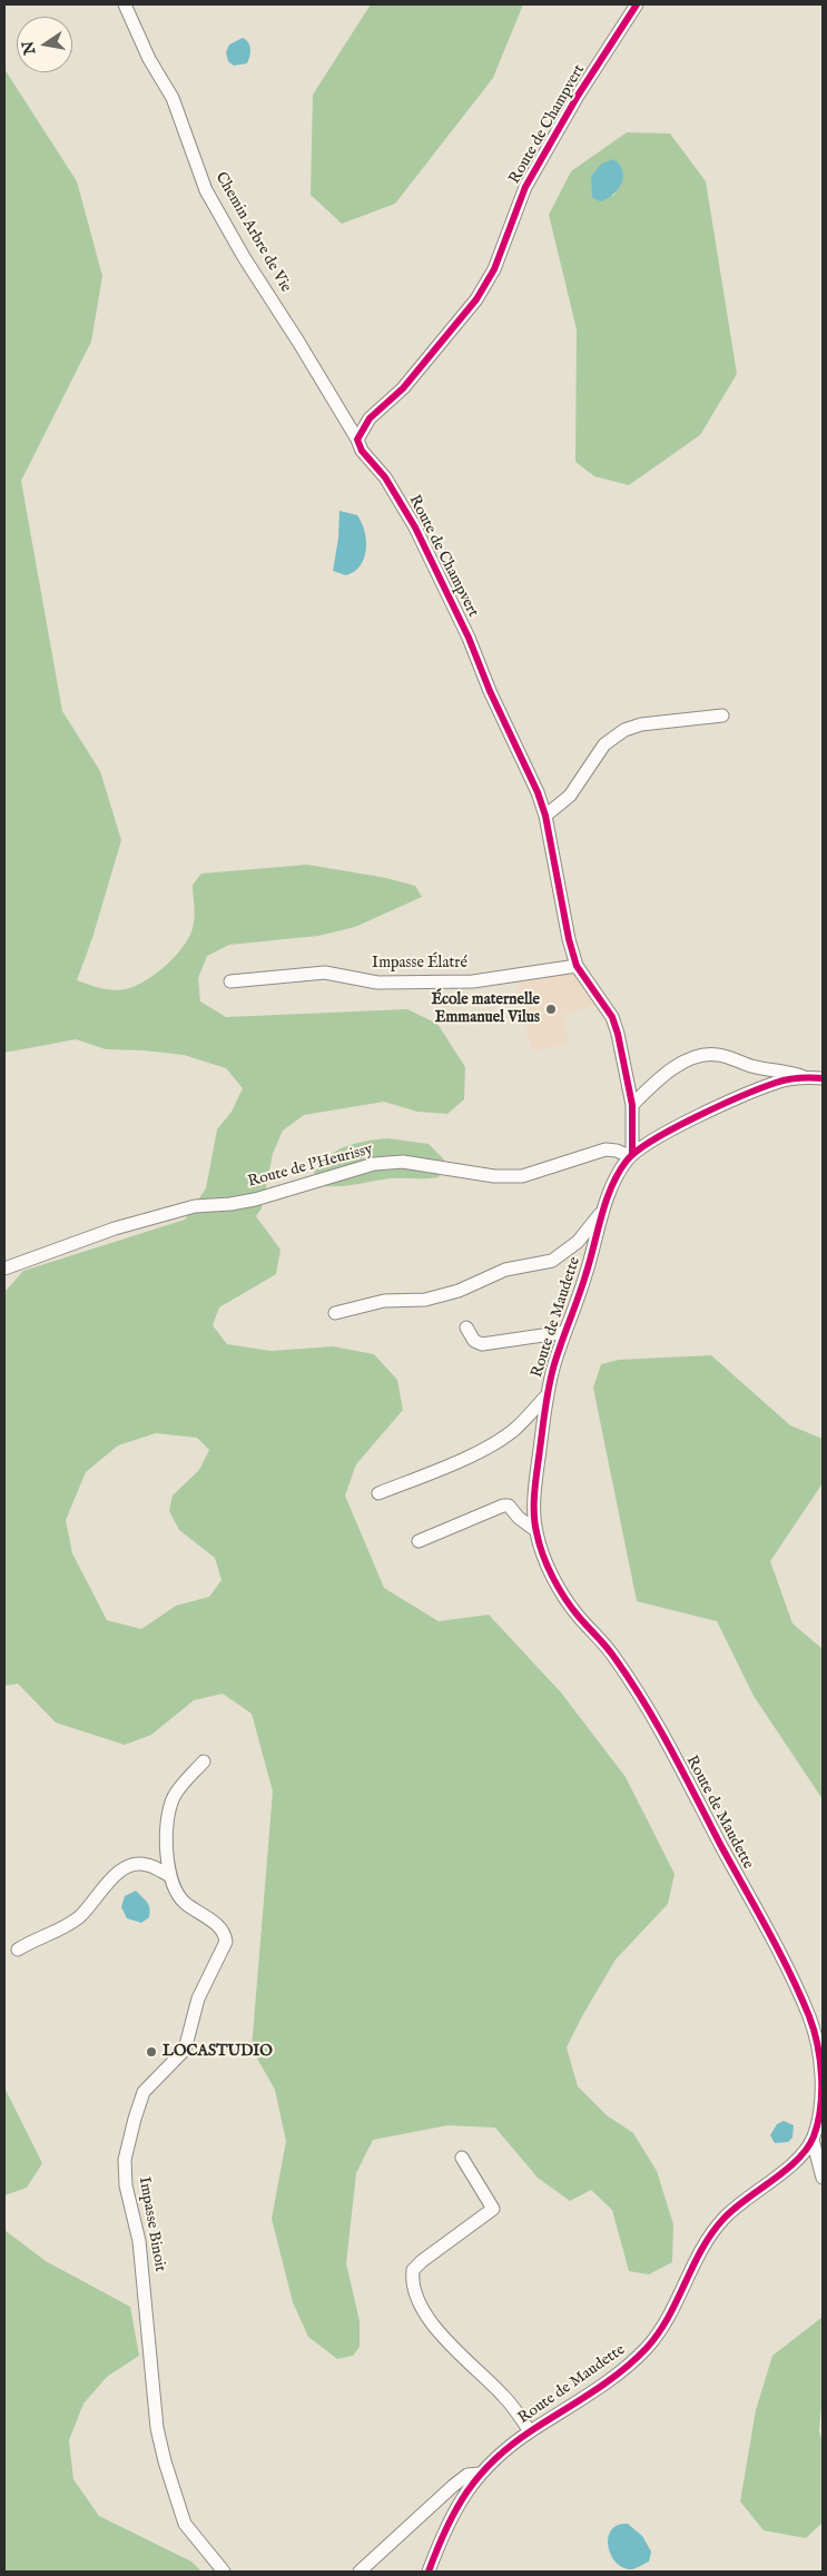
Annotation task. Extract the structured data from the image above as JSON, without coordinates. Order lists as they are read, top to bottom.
{
  "streets": {
    "street": [
      "Route de Champvert",
      "Chemin Arbre de Vie",
      "Impasse Élatré",
      "Route de l'Heurissy",
      "Route de Maudette",
      "Impasse Binoit"
    ]
  },
  "crossings": [
    ["Route de Champvert", "Chemin Arbre de Vie"],
    ["Route de Champvert", "Impasse Élatré"],
    ["Route de Champvert", "Route de l'Heurissy"],
    ["Route de Champvert", "Route de Maudette"],
    ["Route de l'Heurissy", "Route de Maudette"]
  ],
  "places": ["École maternelle Emmanuel Vilus", "LOCASTUDIO"],
  "north": "left"
}
